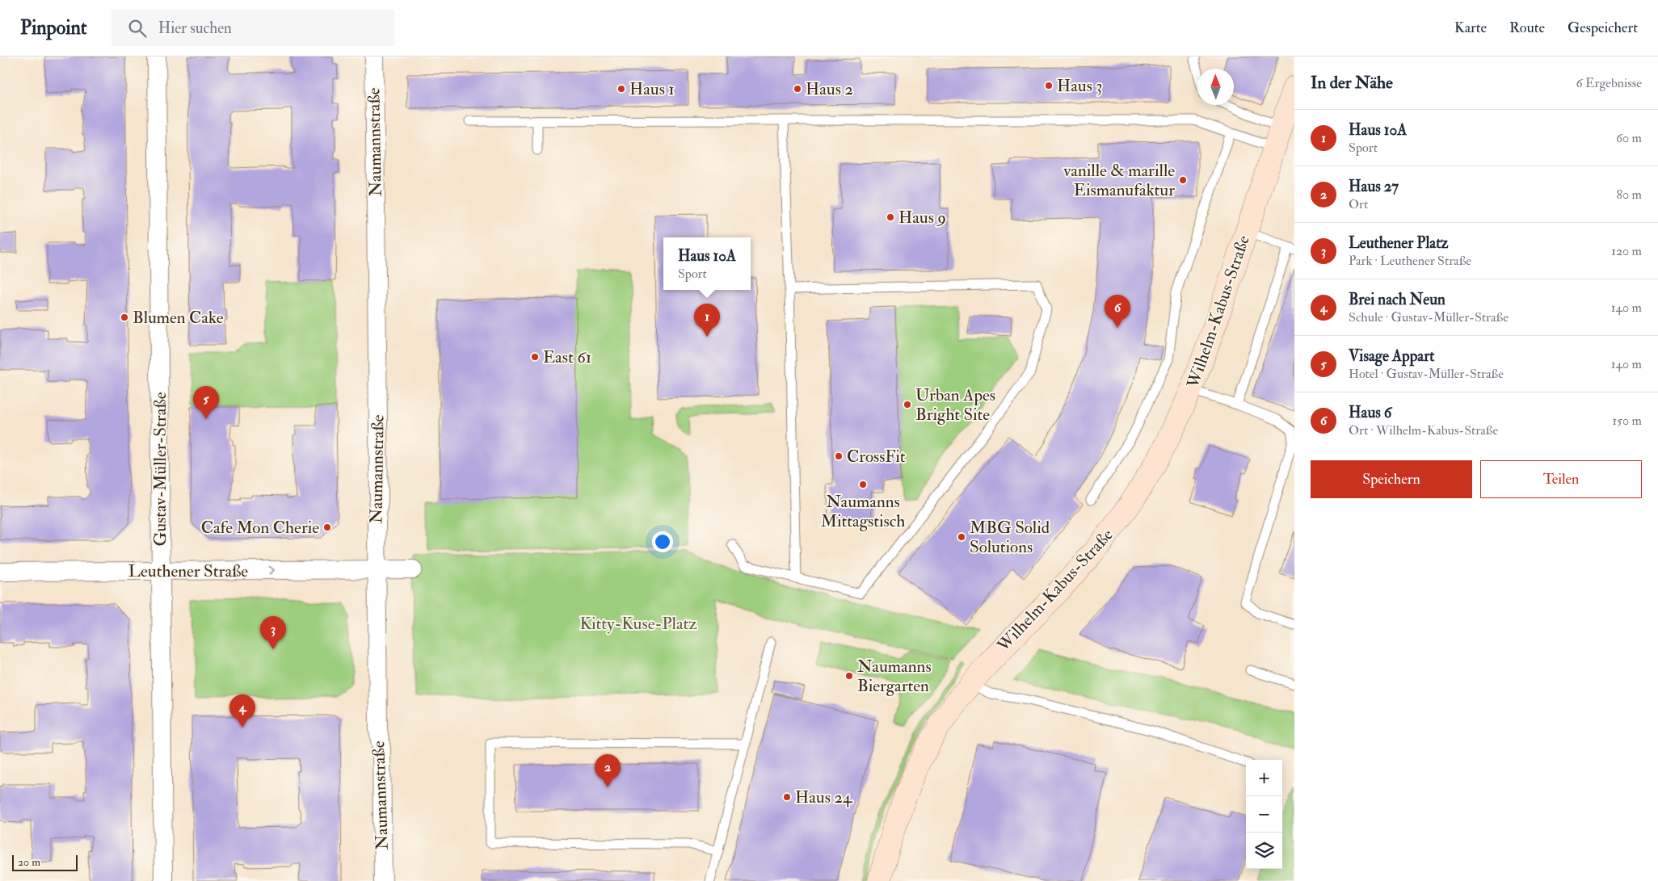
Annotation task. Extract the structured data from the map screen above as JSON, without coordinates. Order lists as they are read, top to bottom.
{
  "streets": {
    "street": [
      "Naumannstraße",
      "Wilhelm-Kabus-Straße",
      "Gustav-Müller-Straße",
      "Leuthener Straße"
    ]
  },
  "crossings": [
    ["Naumannstraße", "Leuthener Straße"],
    ["Gustav-Müller-Straße", "Leuthener Straße"]
  ],
  "one_way": ["Leuthener Straße"],
  "parks": ["Kitty-Kuse-Platz"],
  "places": [
    "Haus 3",
    "Haus 1",
    "Haus 2",
    "vanille & marille Eismanufaktur",
    "Haus 9",
    "Blumen Cake",
    "East 61",
    "Urban Apes Bright Site",
    "CrossFit",
    "Naumanns Mittagstisch",
    "Cafe Mon Cherie",
    "MBG Solid Solutions",
    "Naumanns Biergarten",
    "Haus 24"
  ],
  "scale_bar": "20 m",
  "north": "top",
  "page": {
    "header": "Pinpoint",
    "search": "Hier suchen",
    "nav": ["Karte", "Route", "Gespeichert"],
    "heading": ["In der Nähe", "6 Ergebnisse"],
    "list": [
      {
        "mark": "1",
        "name": "Haus 10A",
        "note": "Sport",
        "value": "60 m"
      },
      {
        "mark": "2",
        "name": "Haus 27",
        "note": "Ort",
        "value": "80 m"
      },
      {
        "mark": "3",
        "name": "Leuthener Platz",
        "note": "Park · Leuthener Straße",
        "value": "120 m"
      },
      {
        "mark": "4",
        "name": "Brei nach Neun",
        "note": "Schule · Gustav-Müller-Straße",
        "value": "140 m"
      },
      {
        "mark": "5",
        "name": "Visage Appart",
        "note": "Hotel · Gustav-Müller-Straße",
        "value": "140 m"
      },
      {
        "mark": "6",
        "name": "Haus 6",
        "note": "Ort · Wilhelm-Kabus-Straße",
        "value": "150 m"
      }
    ],
    "popup": ["Haus 10A", "Sport"],
    "pins": [
      "6",
      "1",
      "5",
      "3",
      "4",
      "2"
    ],
    "buttons": ["Speichern", "Teilen"],
    "map_buttons": ["+", "−"],
    "scale": "20 m"
  }
}
